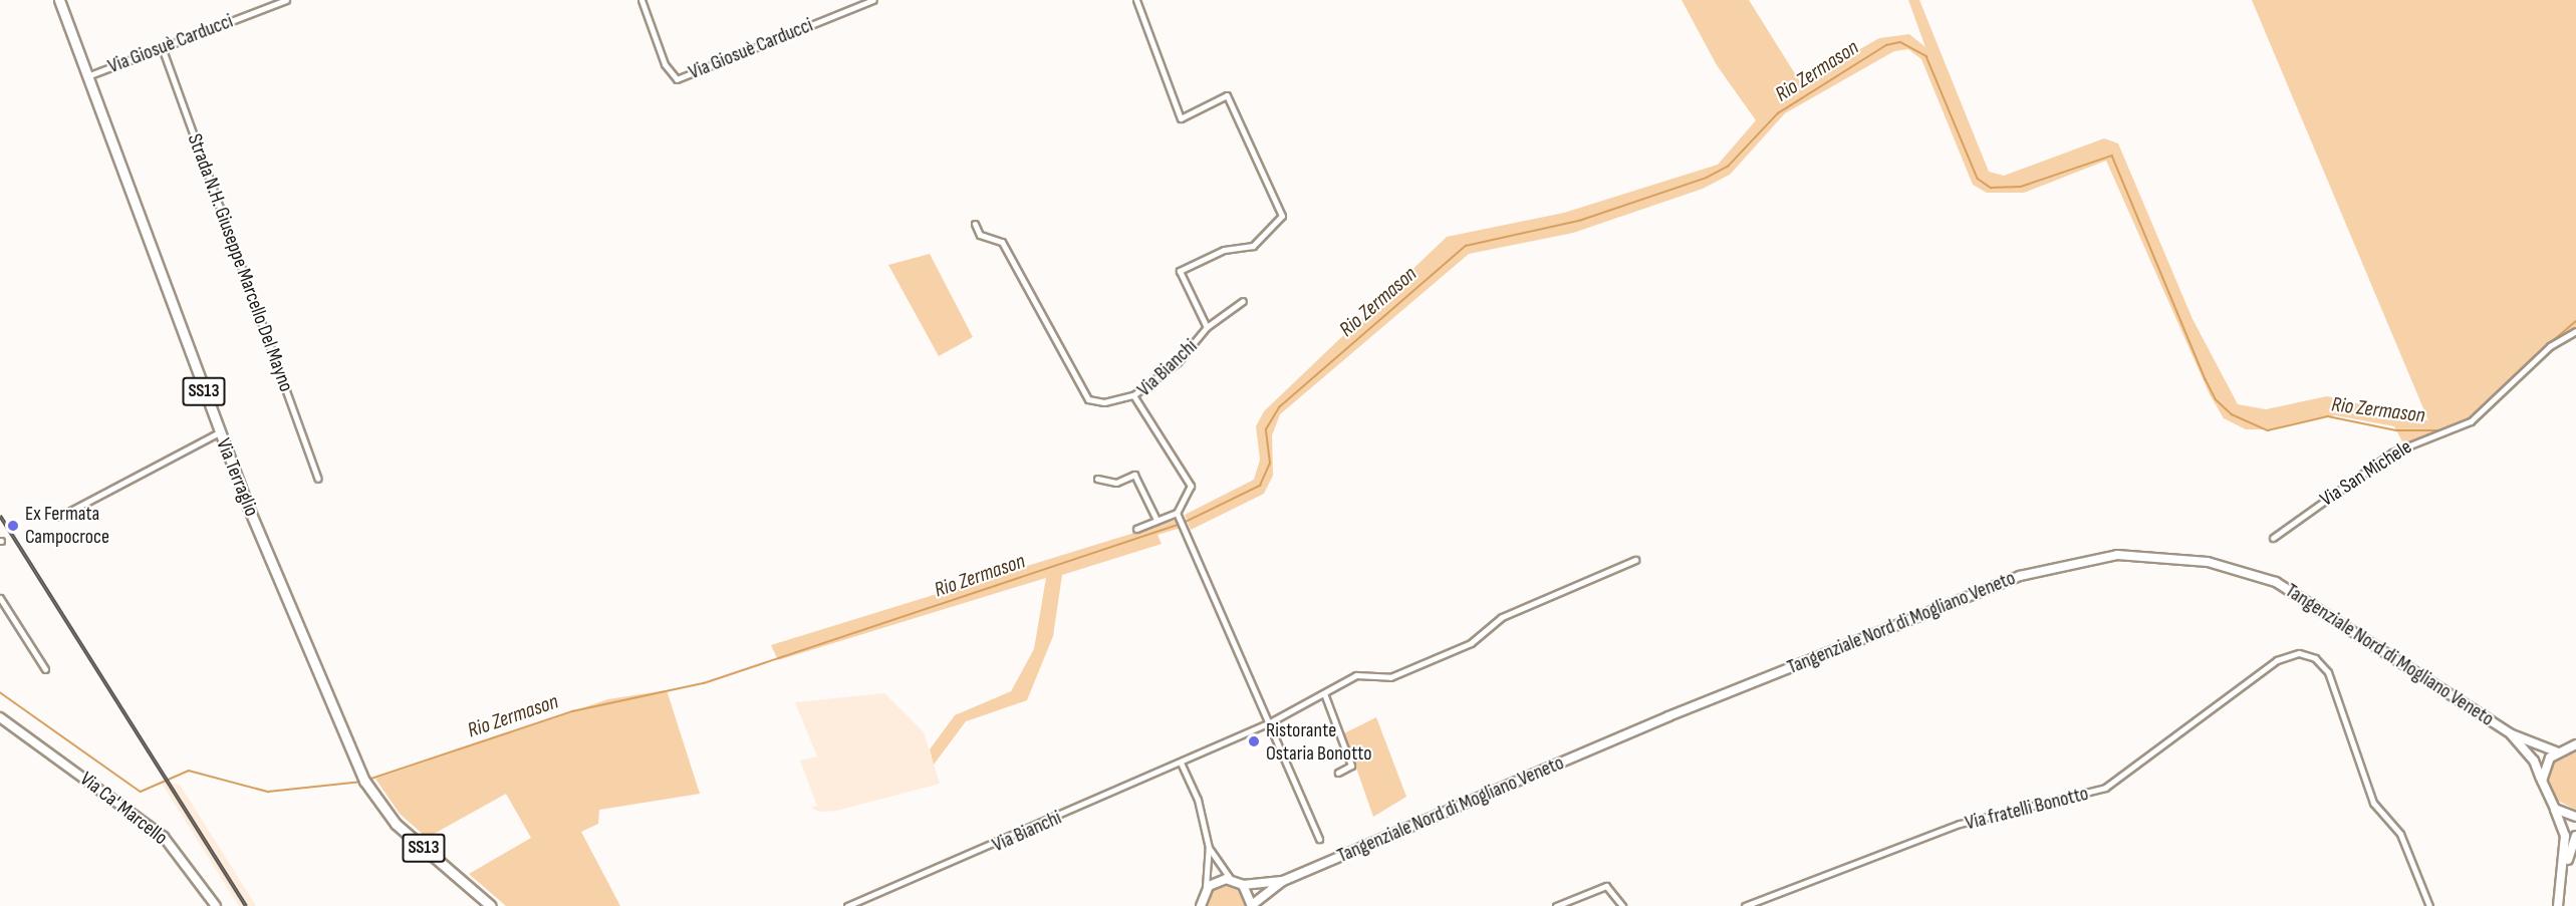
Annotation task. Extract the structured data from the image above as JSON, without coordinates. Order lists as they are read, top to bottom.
{
  "streets": {
    "main road": [
      "SS13",
      "Via Terraglio",
      "Tangenziale Nord di Mogliano Veneto",
      "Via Ca' Marcello"
    ],
    "street": [
      "Via Giosuè Carducci",
      "Strada N.H. Giuseppe Marcello Del Mayno",
      "Via Bianchi",
      "Via San Michele",
      "Via fratelli Bonotto"
    ]
  },
  "crossings": [
    ["Via Giosuè Carducci", "Strada N.H. Giuseppe Marcello Del Mayno"],
    ["Via Giosuè Carducci", "Via Terraglio"]
  ],
  "water": ["Rio Zermason"],
  "places": ["Ex Fermata Campocroce", "Ristorante Ostaria Bonotto"]
}
